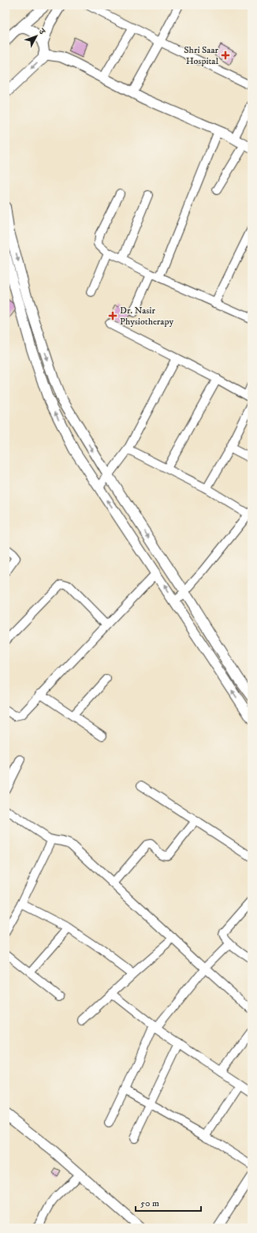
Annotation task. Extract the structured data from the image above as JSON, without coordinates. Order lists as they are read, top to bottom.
{
  "places": {
    "health": ["Shri Saar Hospital", "Dr. Nasir Physiotherapy"]
  },
  "scale_bar": "50 m",
  "north": "top right"
}
